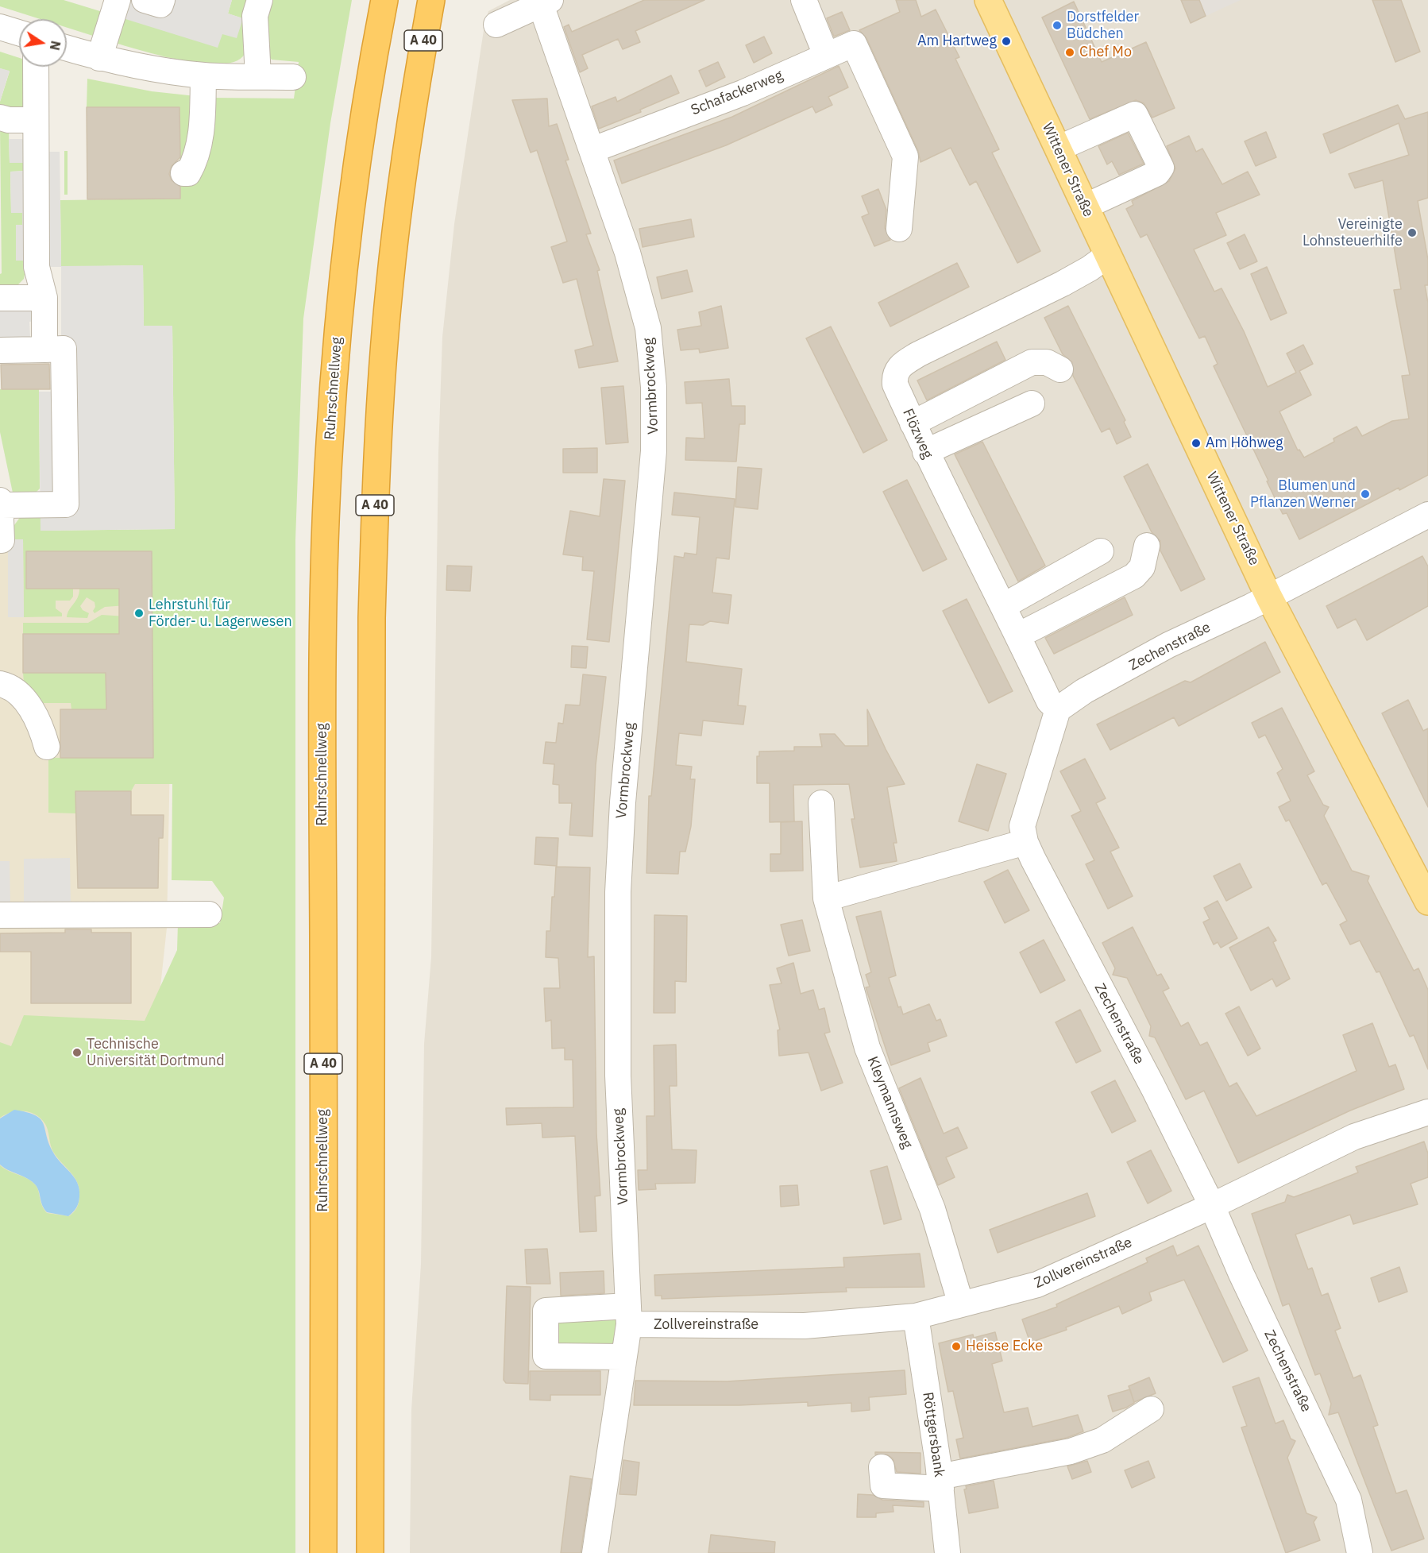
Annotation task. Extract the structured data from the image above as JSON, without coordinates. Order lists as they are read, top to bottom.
{
  "streets": {
    "highway": ["A 40", "Ruhrschnellweg"],
    "main road": ["Wittener Straße"],
    "street": [
      "Schafackerweg",
      "Vormbrockweg",
      "Flözweg",
      "Zechenstraße",
      "Kleymannsweg",
      "Zollvereinstraße",
      "Röttgersbank"
    ]
  },
  "crossings": [
    ["Schafackerweg", "Vormbrockweg"],
    ["Wittener Straße", "Flözweg"],
    ["Wittener Straße", "Zechenstraße"],
    ["Vormbrockweg", "Zollvereinstraße"],
    ["Flözweg", "Zechenstraße"],
    ["Zechenstraße", "Zollvereinstraße"],
    ["Kleymannsweg", "Zollvereinstraße"],
    ["Zollvereinstraße", "Röttgersbank"]
  ],
  "places": [
    "Dorstfelder Büdchen",
    "Am Hartweg",
    "Chef Mo",
    "Vereinigte Lohnsteuerhilfe",
    "Am Höhweg",
    "Blumen und Pflanzen Werner",
    "Lehrstuhl für Förder- u. Lagerwesen",
    "Technische Universität Dortmund",
    "Heisse Ecke"
  ],
  "north": "right"
}
